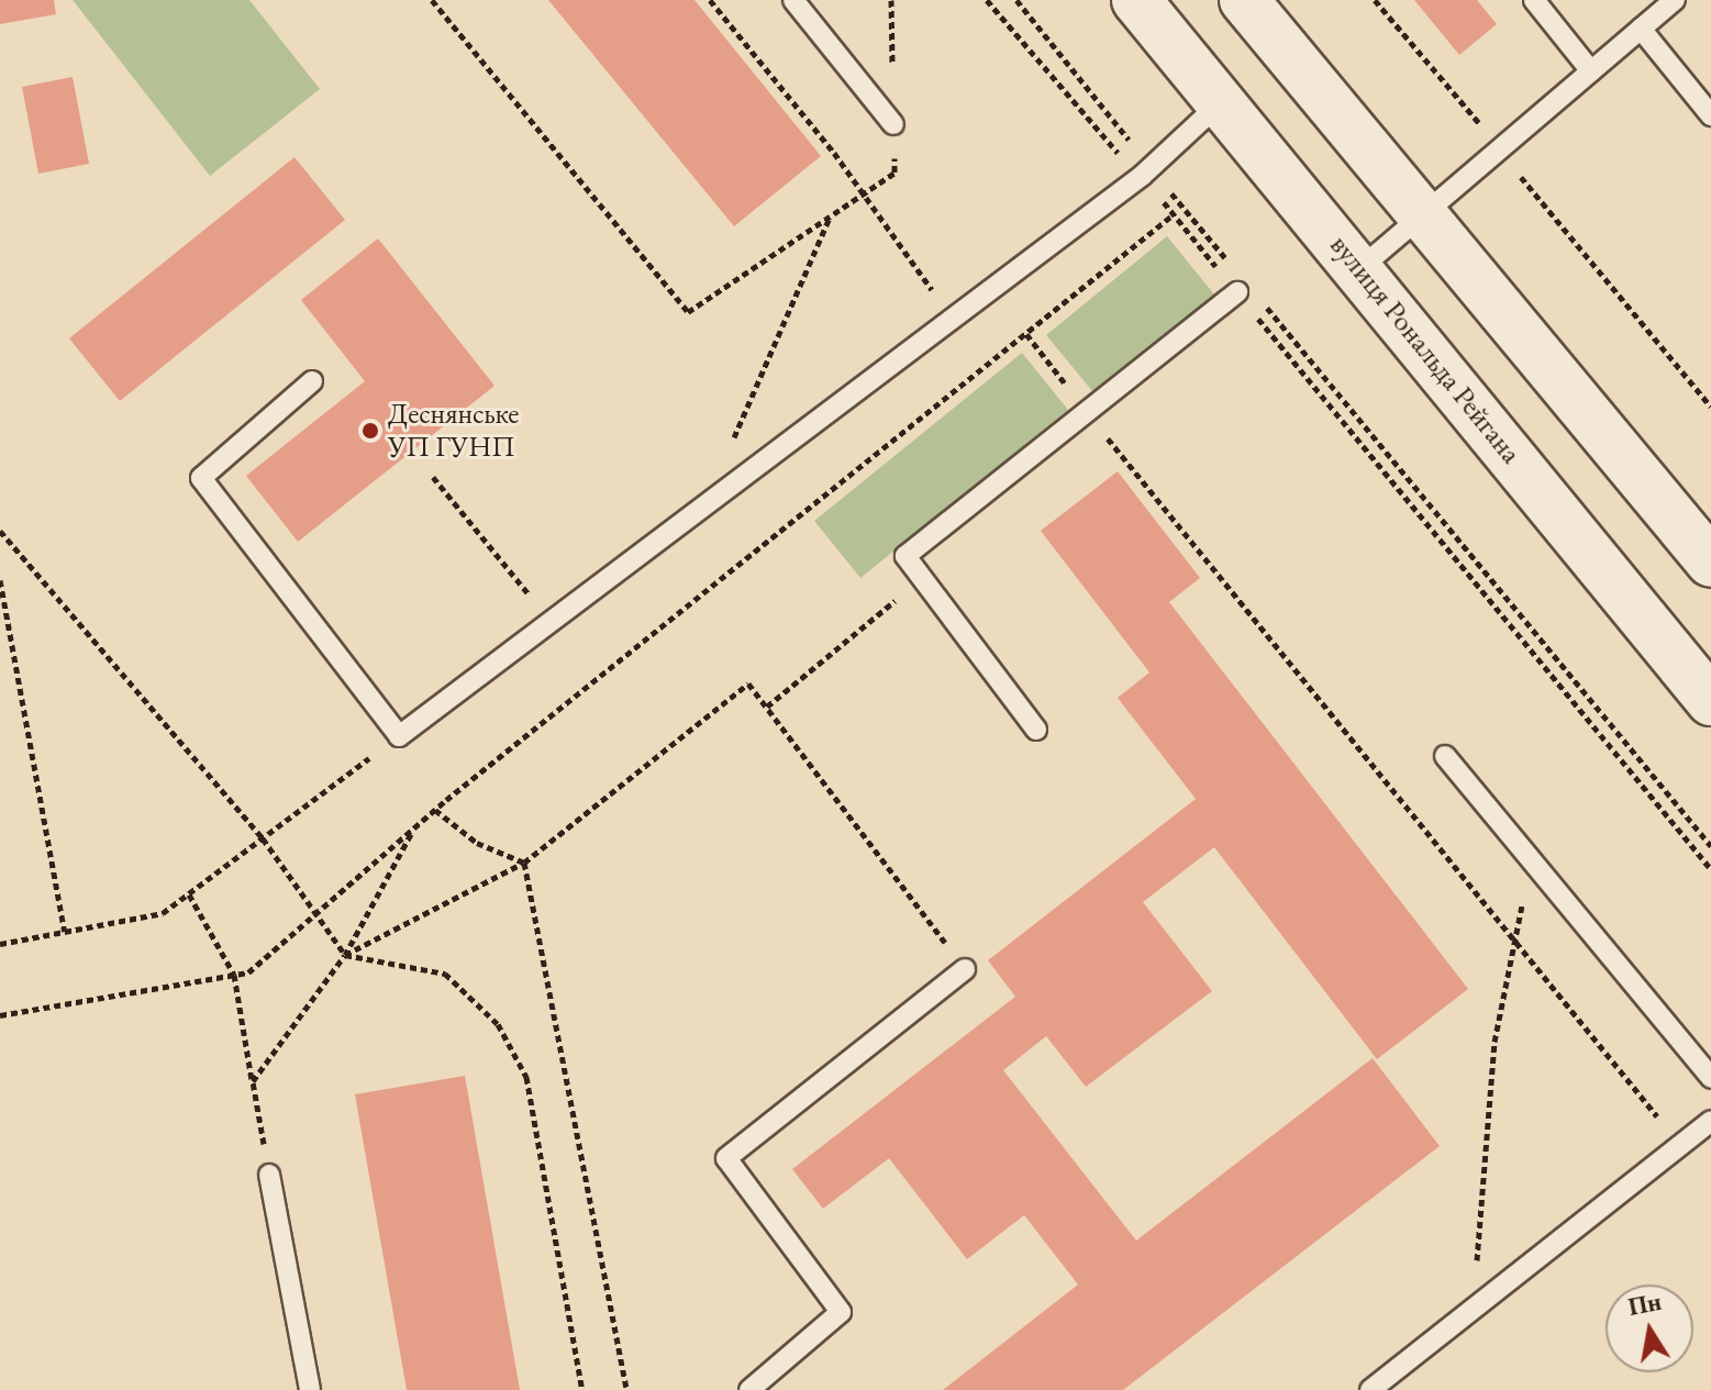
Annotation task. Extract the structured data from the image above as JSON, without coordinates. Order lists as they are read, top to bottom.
{
  "streets": {
    "main road": ["вулиця Рональда Рейгана"]
  },
  "places": ["Деснянське УП ГУНП"],
  "north": "top"
}
